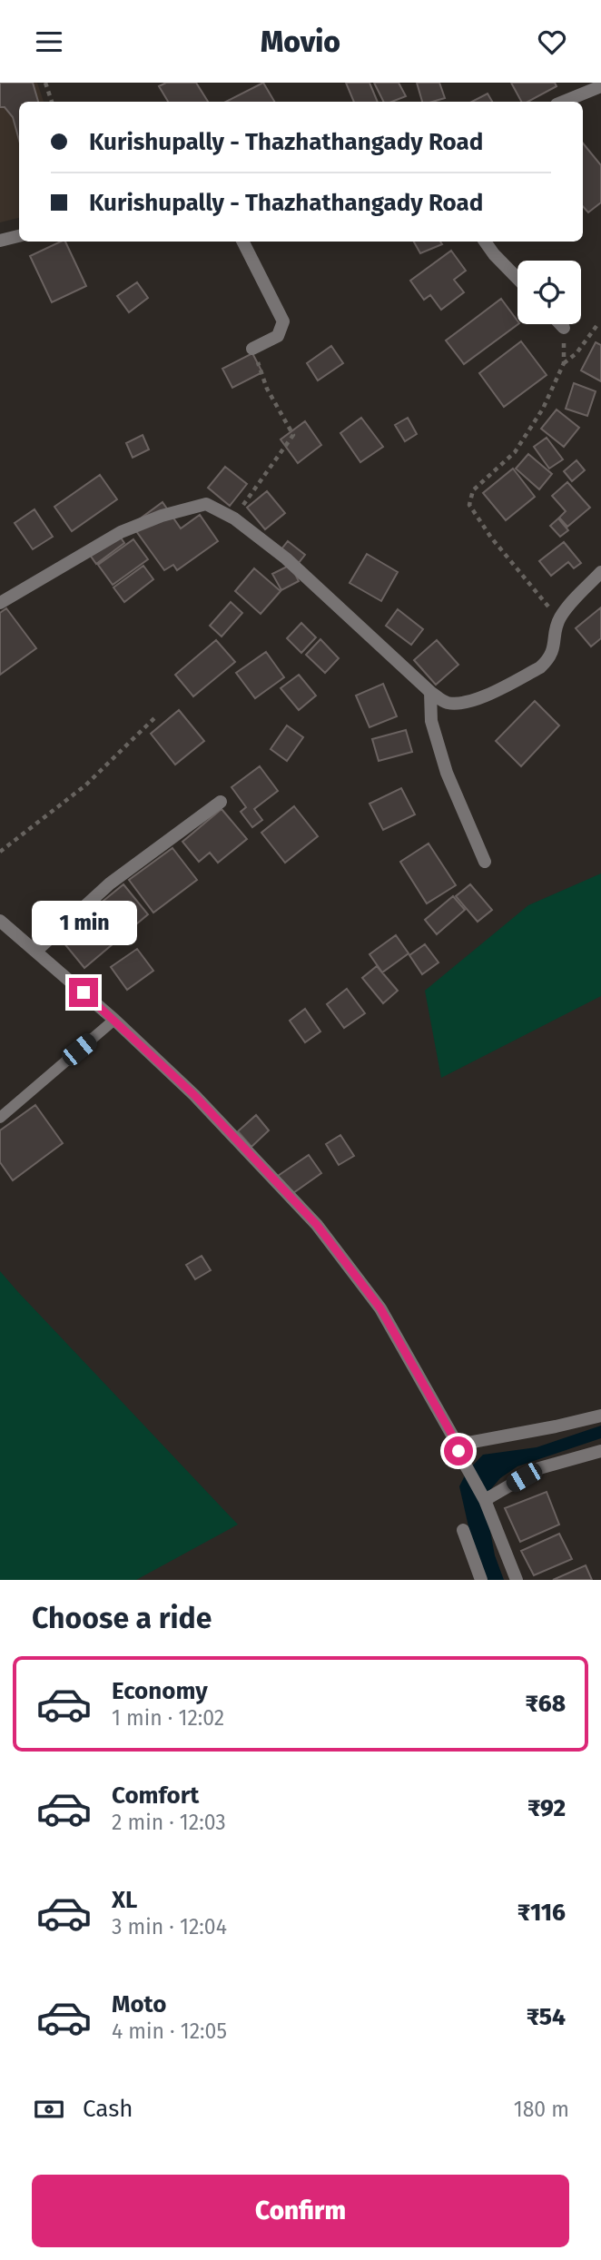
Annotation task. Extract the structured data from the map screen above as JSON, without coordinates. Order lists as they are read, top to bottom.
{
  "page": {
    "header": "Movio",
    "banner": ["Kurishupally - Thazhathangady Road", "Kurishupally - Thazhathangady Road"],
    "bubble": "1 min",
    "heading": "Choose a ride",
    "list": [
      {
        "name": "Economy",
        "note": "1 min · 12:02",
        "value": "₹68"
      },
      {
        "name": "Comfort",
        "note": "2 min · 12:03",
        "value": "₹92"
      },
      {
        "name": "XL",
        "note": "3 min · 12:04",
        "value": "₹116"
      },
      {
        "name": "Moto",
        "note": "4 min · 12:05",
        "value": "₹54"
      }
    ],
    "pay": ["Cash", "180 m"],
    "buttons": "Confirm"
  }
}
